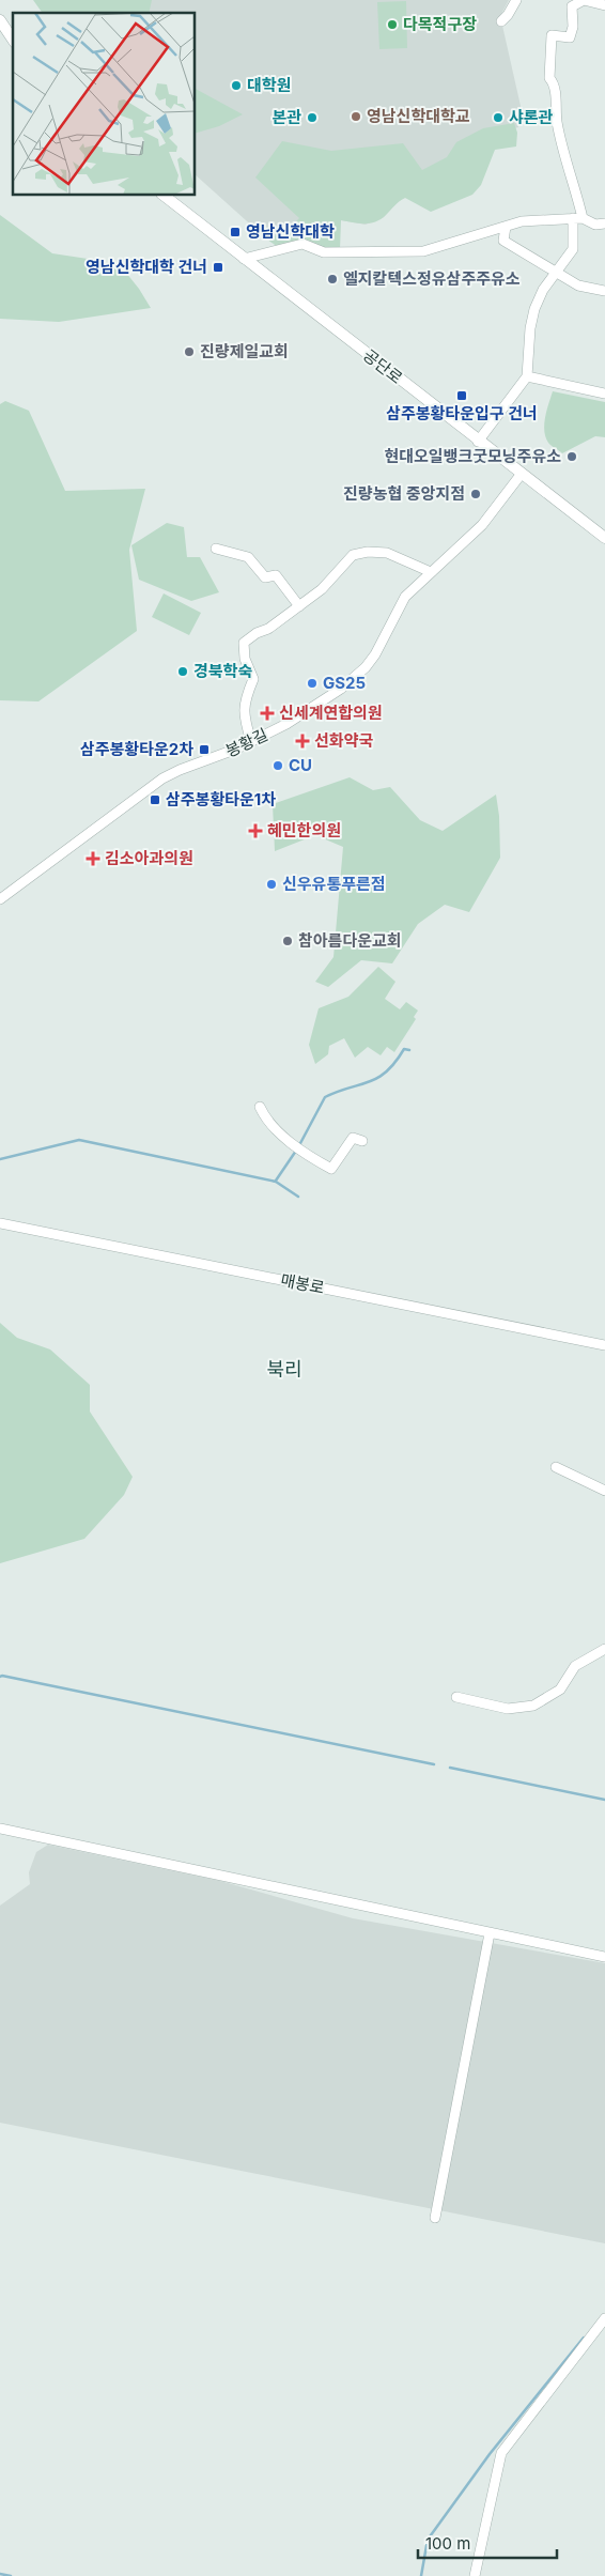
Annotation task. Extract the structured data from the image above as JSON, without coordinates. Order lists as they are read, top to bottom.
{
  "streets": {
    "street": ["공단로", "봉황길", "매봉로"]
  },
  "crossings": [
    ["공단로", "봉황길"]
  ],
  "districts": ["북리"],
  "places": {
    "other": [
      "다목적구장",
      "대학원",
      "영남신학대학교",
      "본관",
      "샤론관",
      "엘지칼텍스정유삼주주유소",
      "진량제일교회",
      "현대오일뱅크굿모닝주유소",
      "진량농협 중앙지점",
      "경북학숙",
      "GS25",
      "CU",
      "신우유통푸른점",
      "참아름다운교회"
    ],
    "transit": [
      "영남신학대학",
      "영남신학대학 건너",
      "삼주봉황타운입구 건너",
      "삼주봉황타운2차",
      "삼주봉황타운1차"
    ],
    "health": [
      "신세계연합의원",
      "선화약국",
      "혜민한의원",
      "김소아과의원"
    ]
  },
  "scale_bar": "100 m"
}
